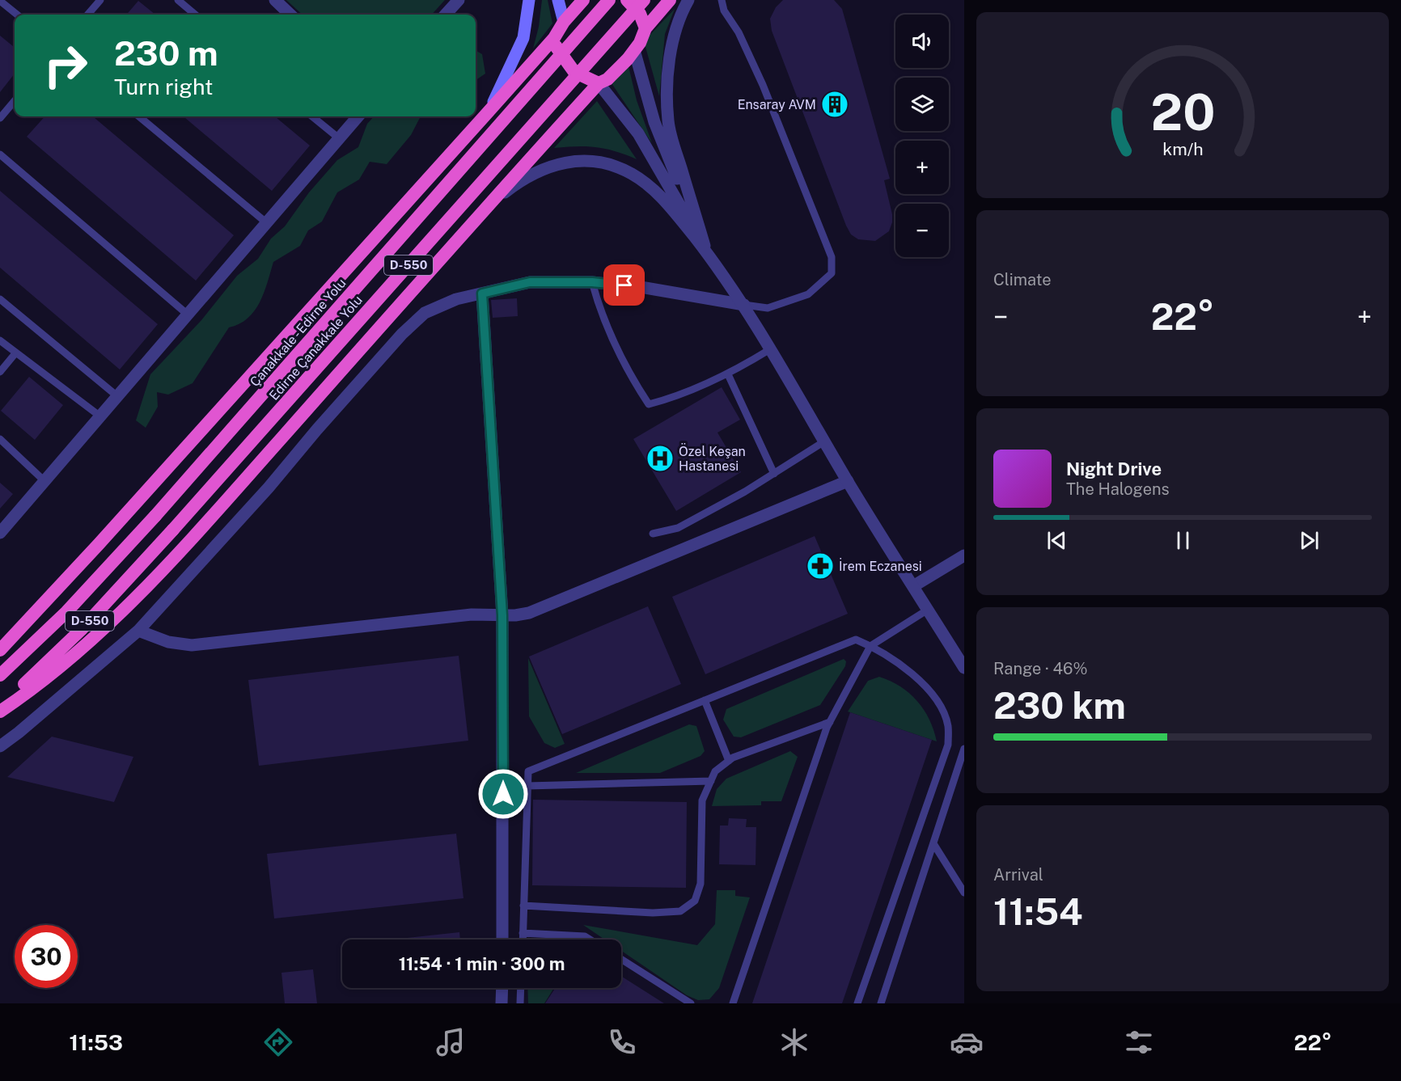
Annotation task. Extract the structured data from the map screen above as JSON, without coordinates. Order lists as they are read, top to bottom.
{
  "streets": {
    "highway": ["D-550", "Çanakkale - Edirne Yolu", "Edirne Çanakkale Yolu"]
  },
  "places": {
    "building": ["Ensaray AVM"],
    "hospital": ["Özel Keşan Hastanesi"],
    "pharmacy": ["İrem Eczanesi"]
  },
  "page": {
    "map_buttons": ["+", "−"],
    "turn": ["230 m", "Turn right"],
    "tile": [
      "Climate",
      ["Range · 46%", "230 km"],
      ["Arrival", "11:54"]
    ],
    "heat": ["−", "22°", "+"],
    "song": ["Night Drive", "The Halogens"],
    "limit": "30",
    "trip": "11:54 · 1 min · 300 m",
    "tabs": ["11:53", "22°"],
    "gauge": ["20", "km/h"]
  }
}
